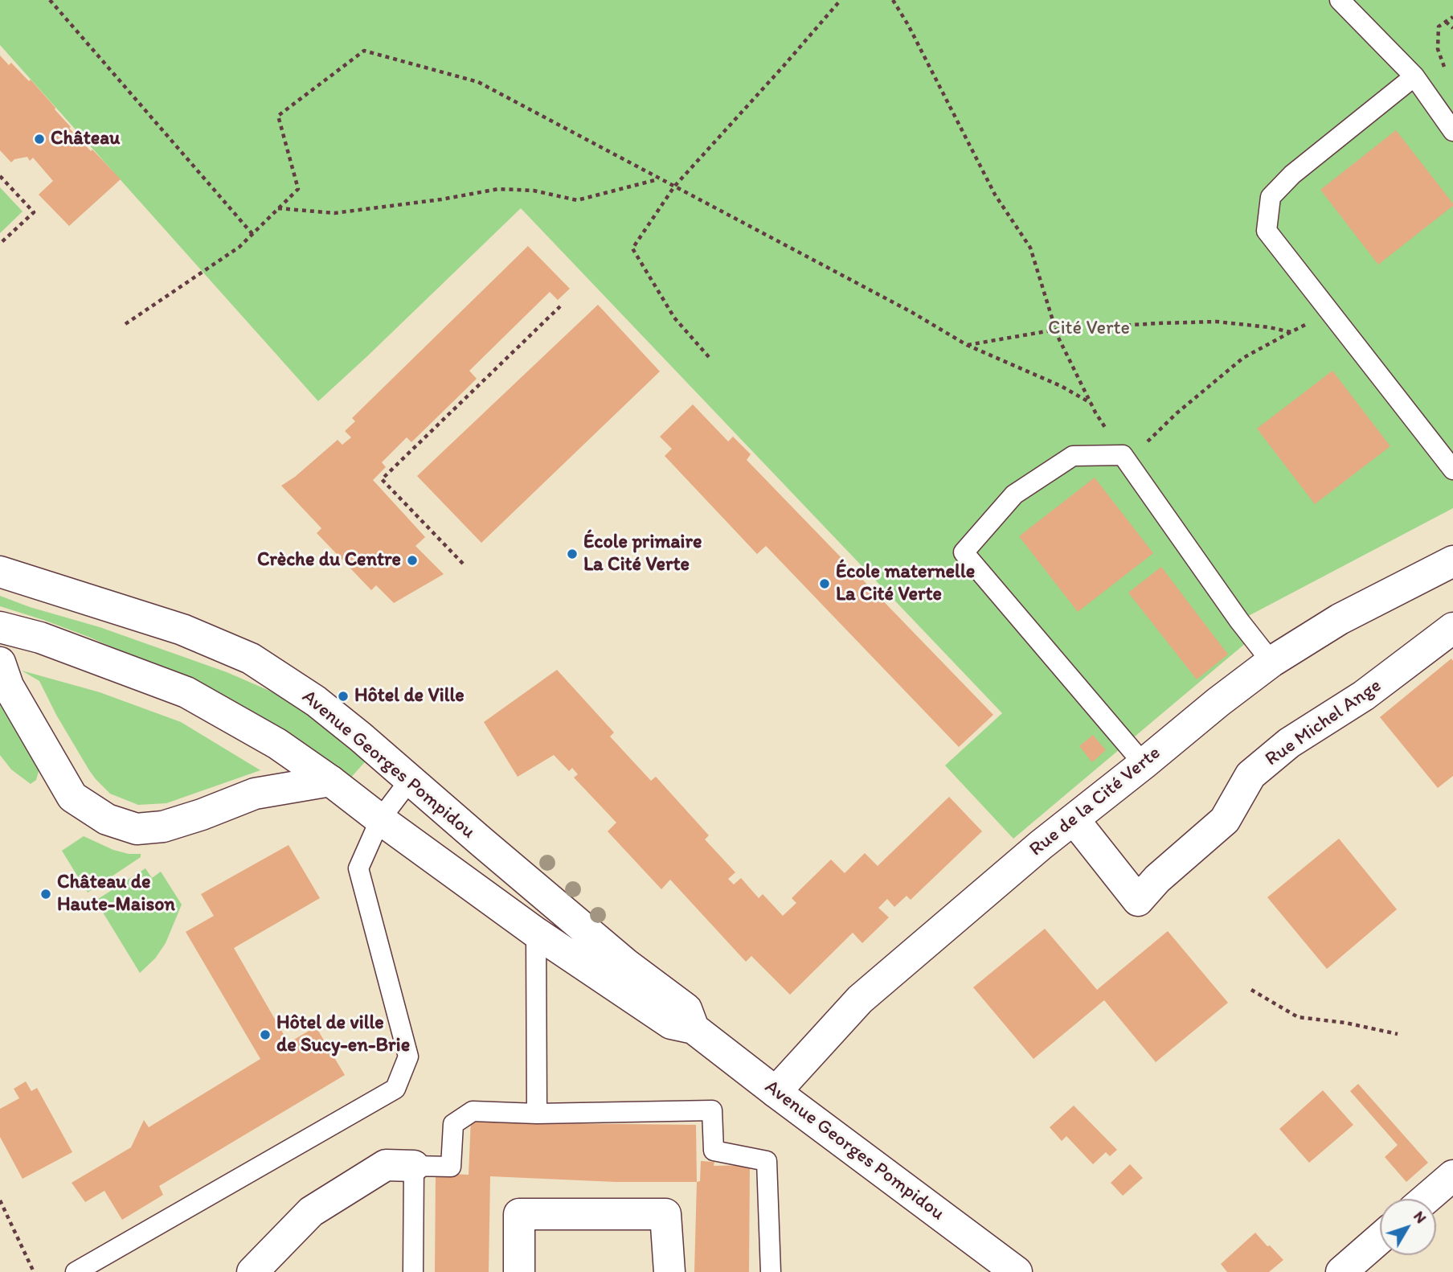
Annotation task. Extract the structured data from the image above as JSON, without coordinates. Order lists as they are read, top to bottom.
{
  "streets": {
    "street": ["Rue Michel Ange", "Avenue Georges Pompidou", "Rue de la Cité Verte"]
  },
  "crossings": [
    ["Rue Michel Ange", "Rue de la Cité Verte"],
    ["Avenue Georges Pompidou", "Rue de la Cité Verte"]
  ],
  "parks": ["Cité Verte"],
  "places": [
    "Château",
    "École primaire La Cité Verte",
    "Crèche du Centre",
    "École maternelle La Cité Verte",
    "Hôtel de Ville",
    "Château de Haute-Maison",
    "Hôtel de ville de Sucy-en-Brie"
  ],
  "north": "top right"
}
